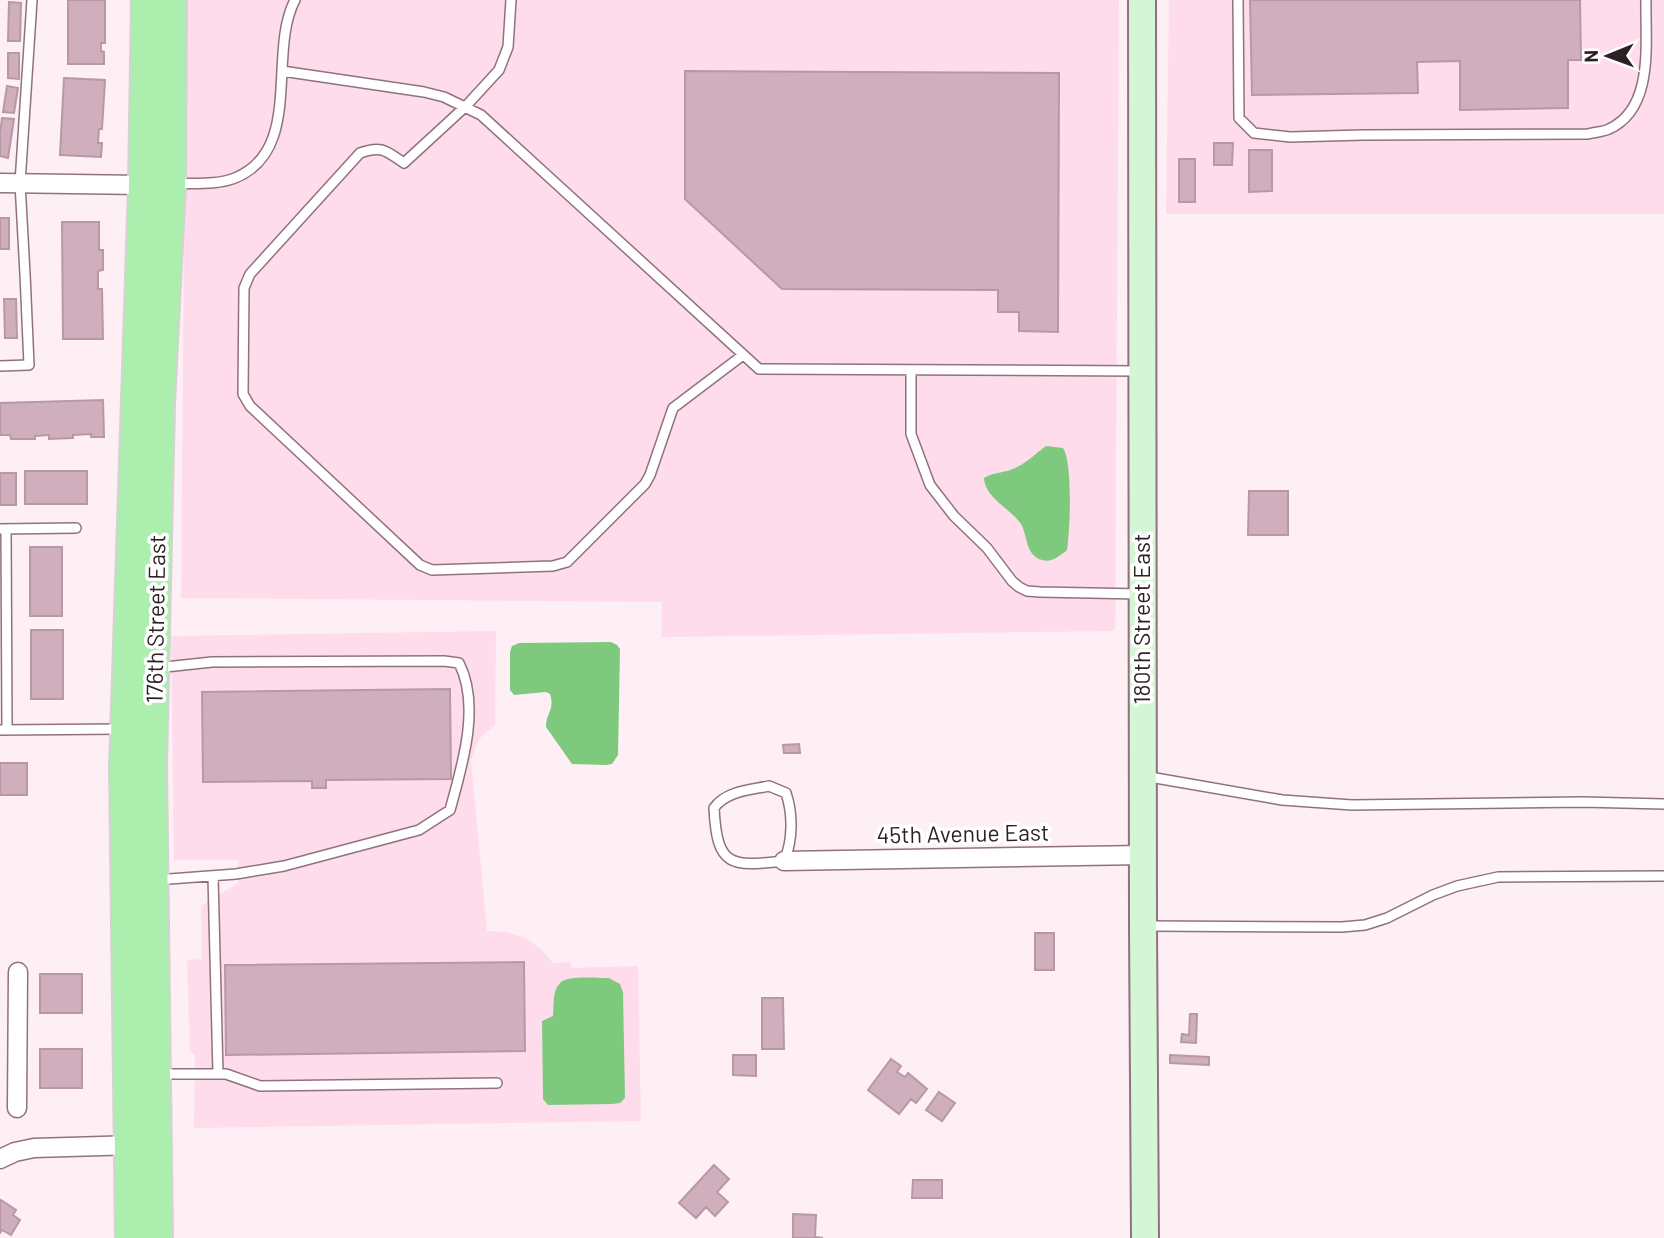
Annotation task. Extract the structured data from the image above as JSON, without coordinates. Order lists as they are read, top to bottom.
{
  "streets": {
    "main road": ["176th Street East"],
    "street": ["180th Street East", "45th Avenue East"]
  },
  "crossings": [
    ["180th Street East", "45th Avenue East"]
  ],
  "north": "left"
}
